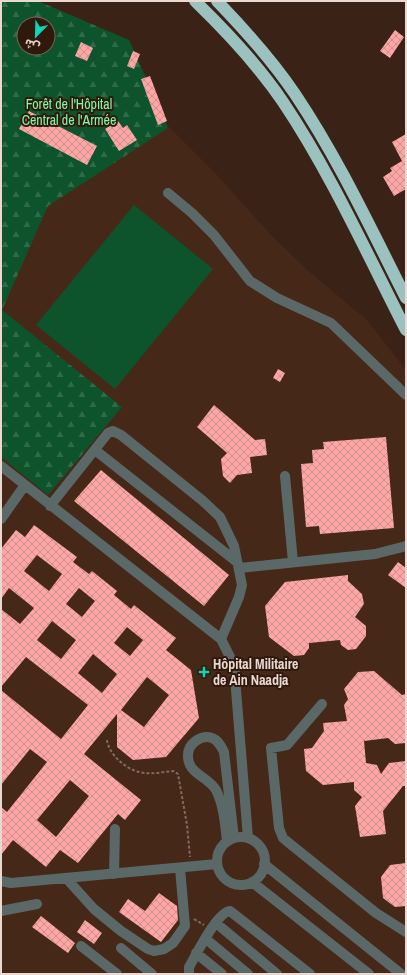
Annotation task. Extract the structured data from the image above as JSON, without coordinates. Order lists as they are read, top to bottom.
{
  "parks": ["Forêt de l'Hôpital Central de l'Armée"],
  "places": {
    "health": ["Hôpital Militaire de Ain Naadja"]
  },
  "north": "bottom left"
}
